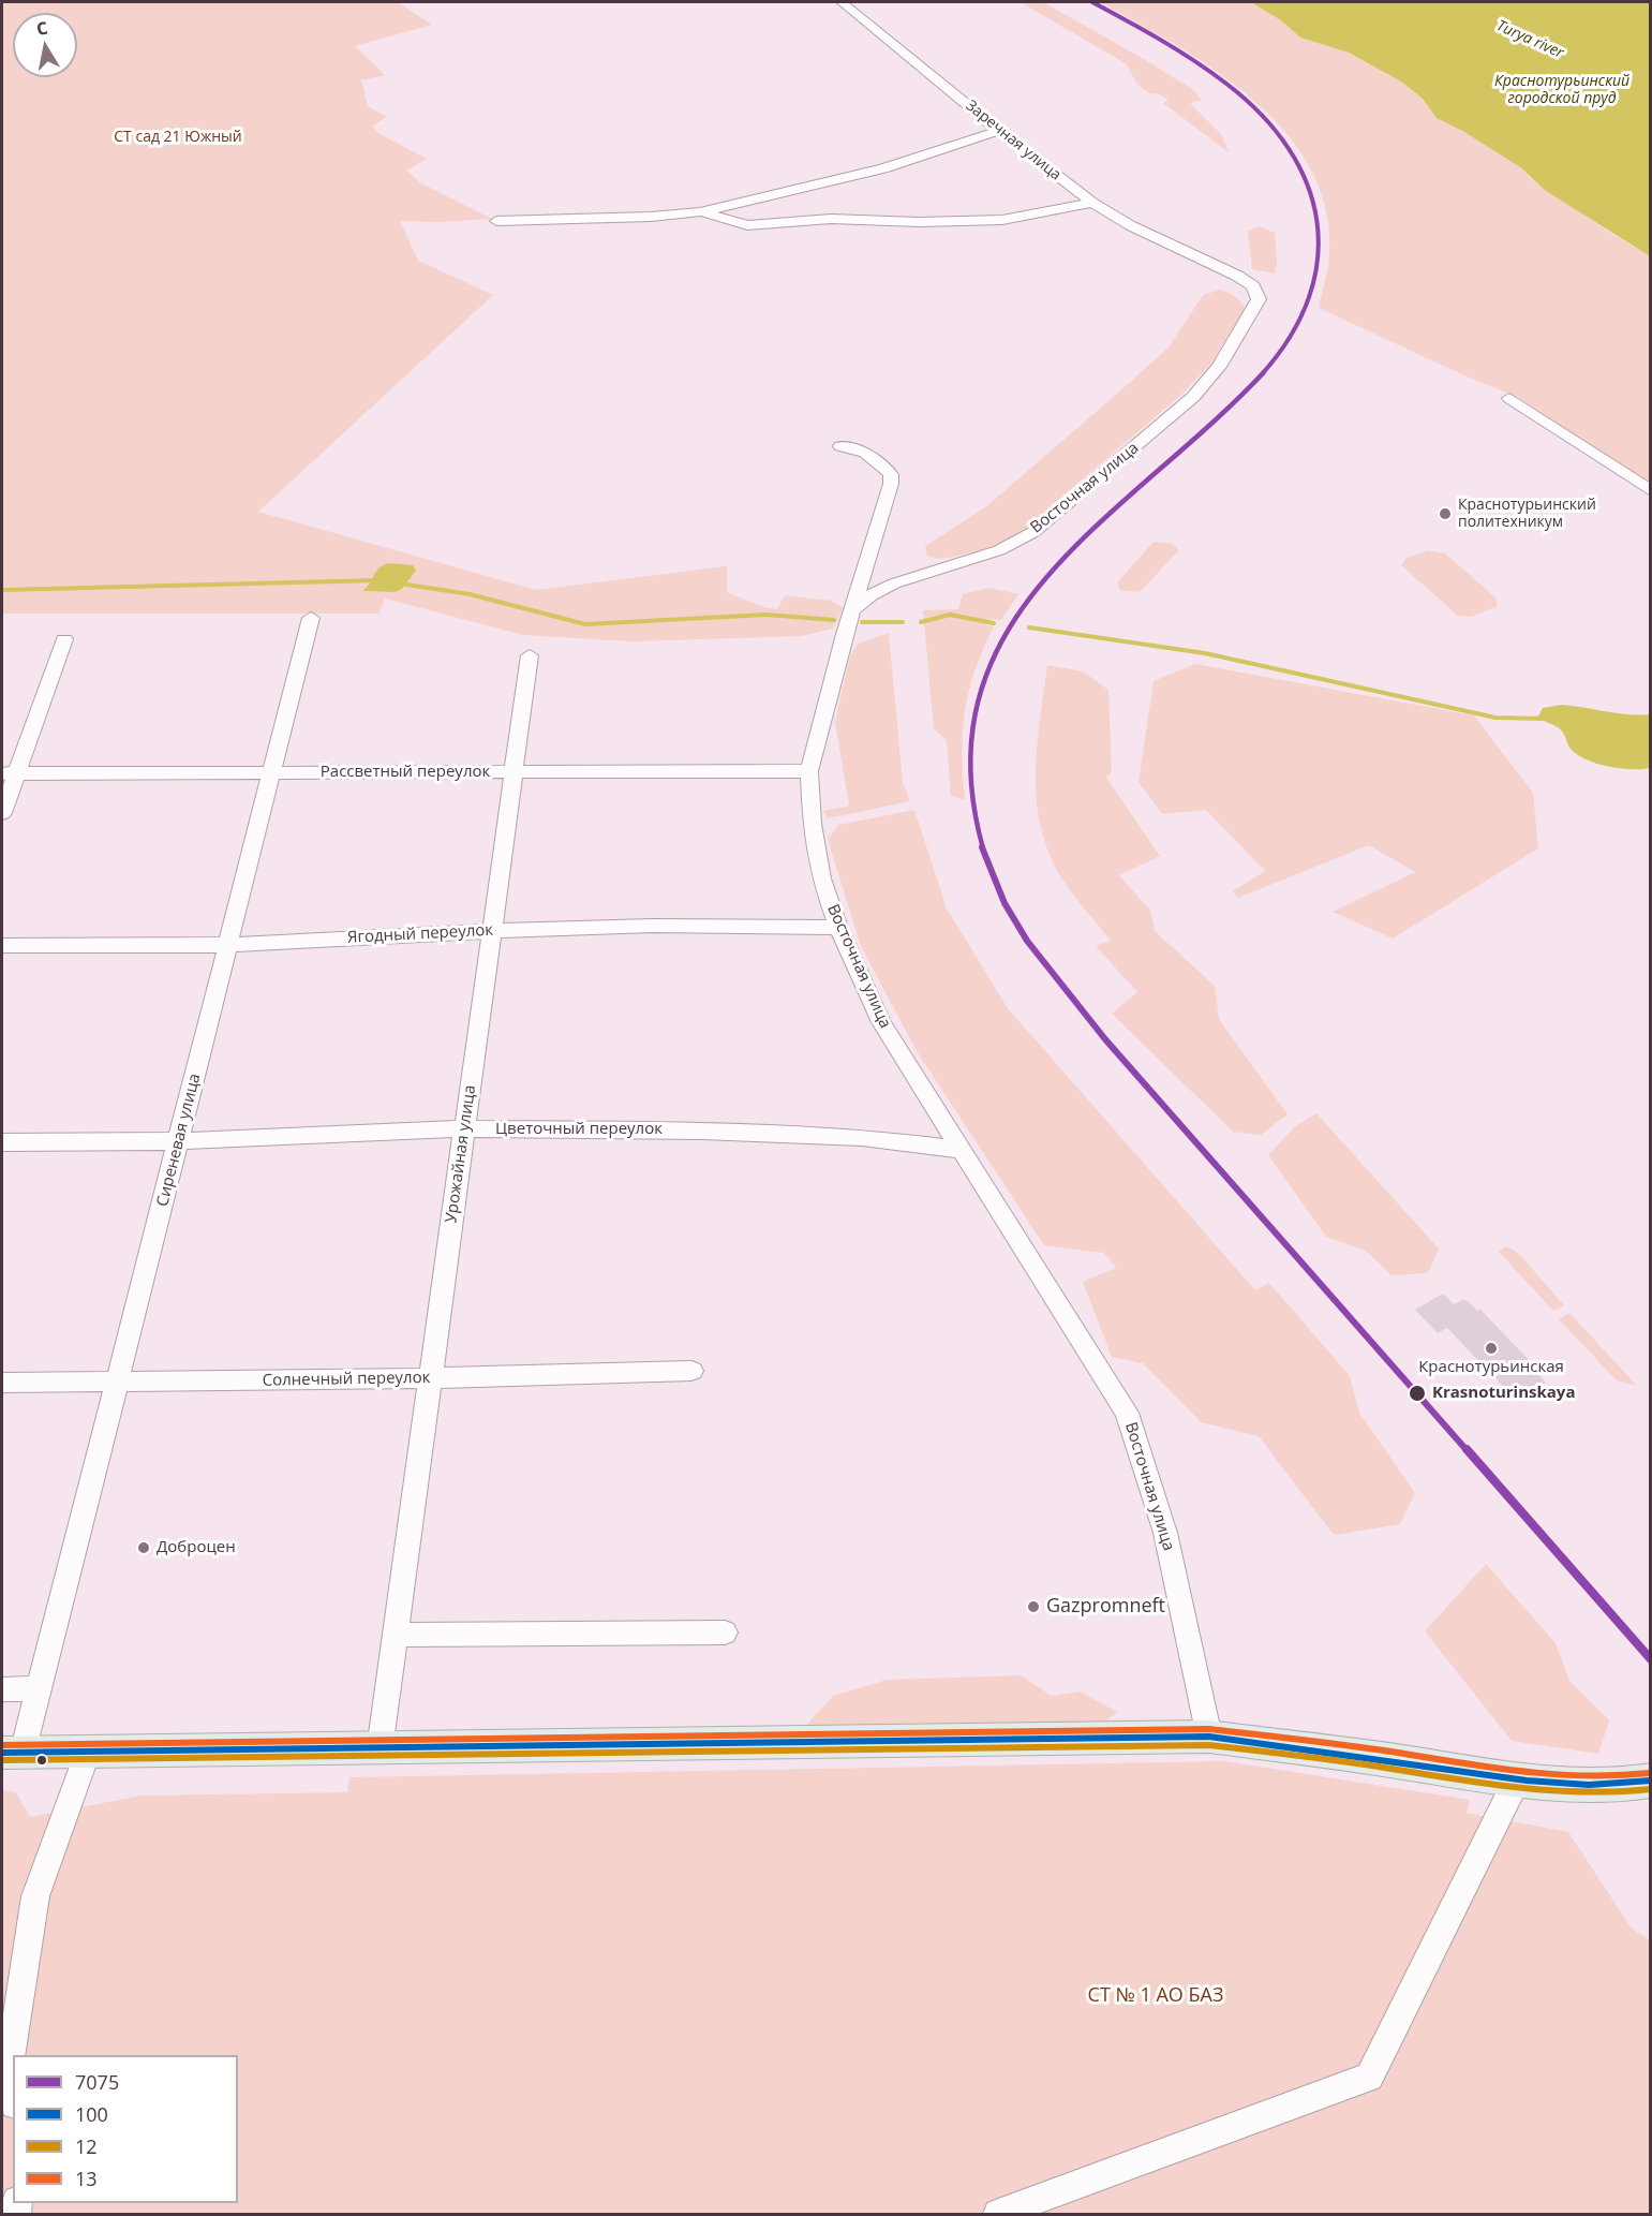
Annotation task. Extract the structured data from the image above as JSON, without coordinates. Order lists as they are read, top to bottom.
{
  "streets": {
    "street": [
      "Заречная улица",
      "Восточная улица",
      "Рассветный переулок",
      "Ягодный переулок",
      "Цветочный переулок",
      "Сиреневая улица",
      "Урожайная улица",
      "Солнечный переулок"
    ]
  },
  "crossings": [
    ["Заречная улица", "Восточная улица"],
    ["Восточная улица", "Рассветный переулок"],
    ["Восточная улица", "Ягодный переулок"],
    ["Восточная улица", "Цветочный переулок"],
    ["Рассветный переулок", "Сиреневая улица"],
    ["Рассветный переулок", "Урожайная улица"],
    ["Ягодный переулок", "Сиреневая улица"],
    ["Ягодный переулок", "Урожайная улица"],
    ["Цветочный переулок", "Сиреневая улица"],
    ["Цветочный переулок", "Урожайная улица"],
    ["Сиреневая улица", "Солнечный переулок"],
    ["Урожайная улица", "Солнечный переулок"]
  ],
  "water": ["Turya river", "Краснотурьинский городской пруд"],
  "parks": ["СТ сад 21 Южный", "СТ № 1 АО БАЗ"],
  "places": [
    "Краснотурьинский политехникум",
    "Краснотурьинская",
    "Krasnoturinskaya",
    "Доброцен",
    "Gazpromneft"
  ],
  "lines": [
    "transit line 7075",
    "transit line 13",
    "transit line 100",
    "transit line 12"
  ],
  "legend": [
    "7075",
    "100",
    "12",
    "13"
  ],
  "north": "top"
}
